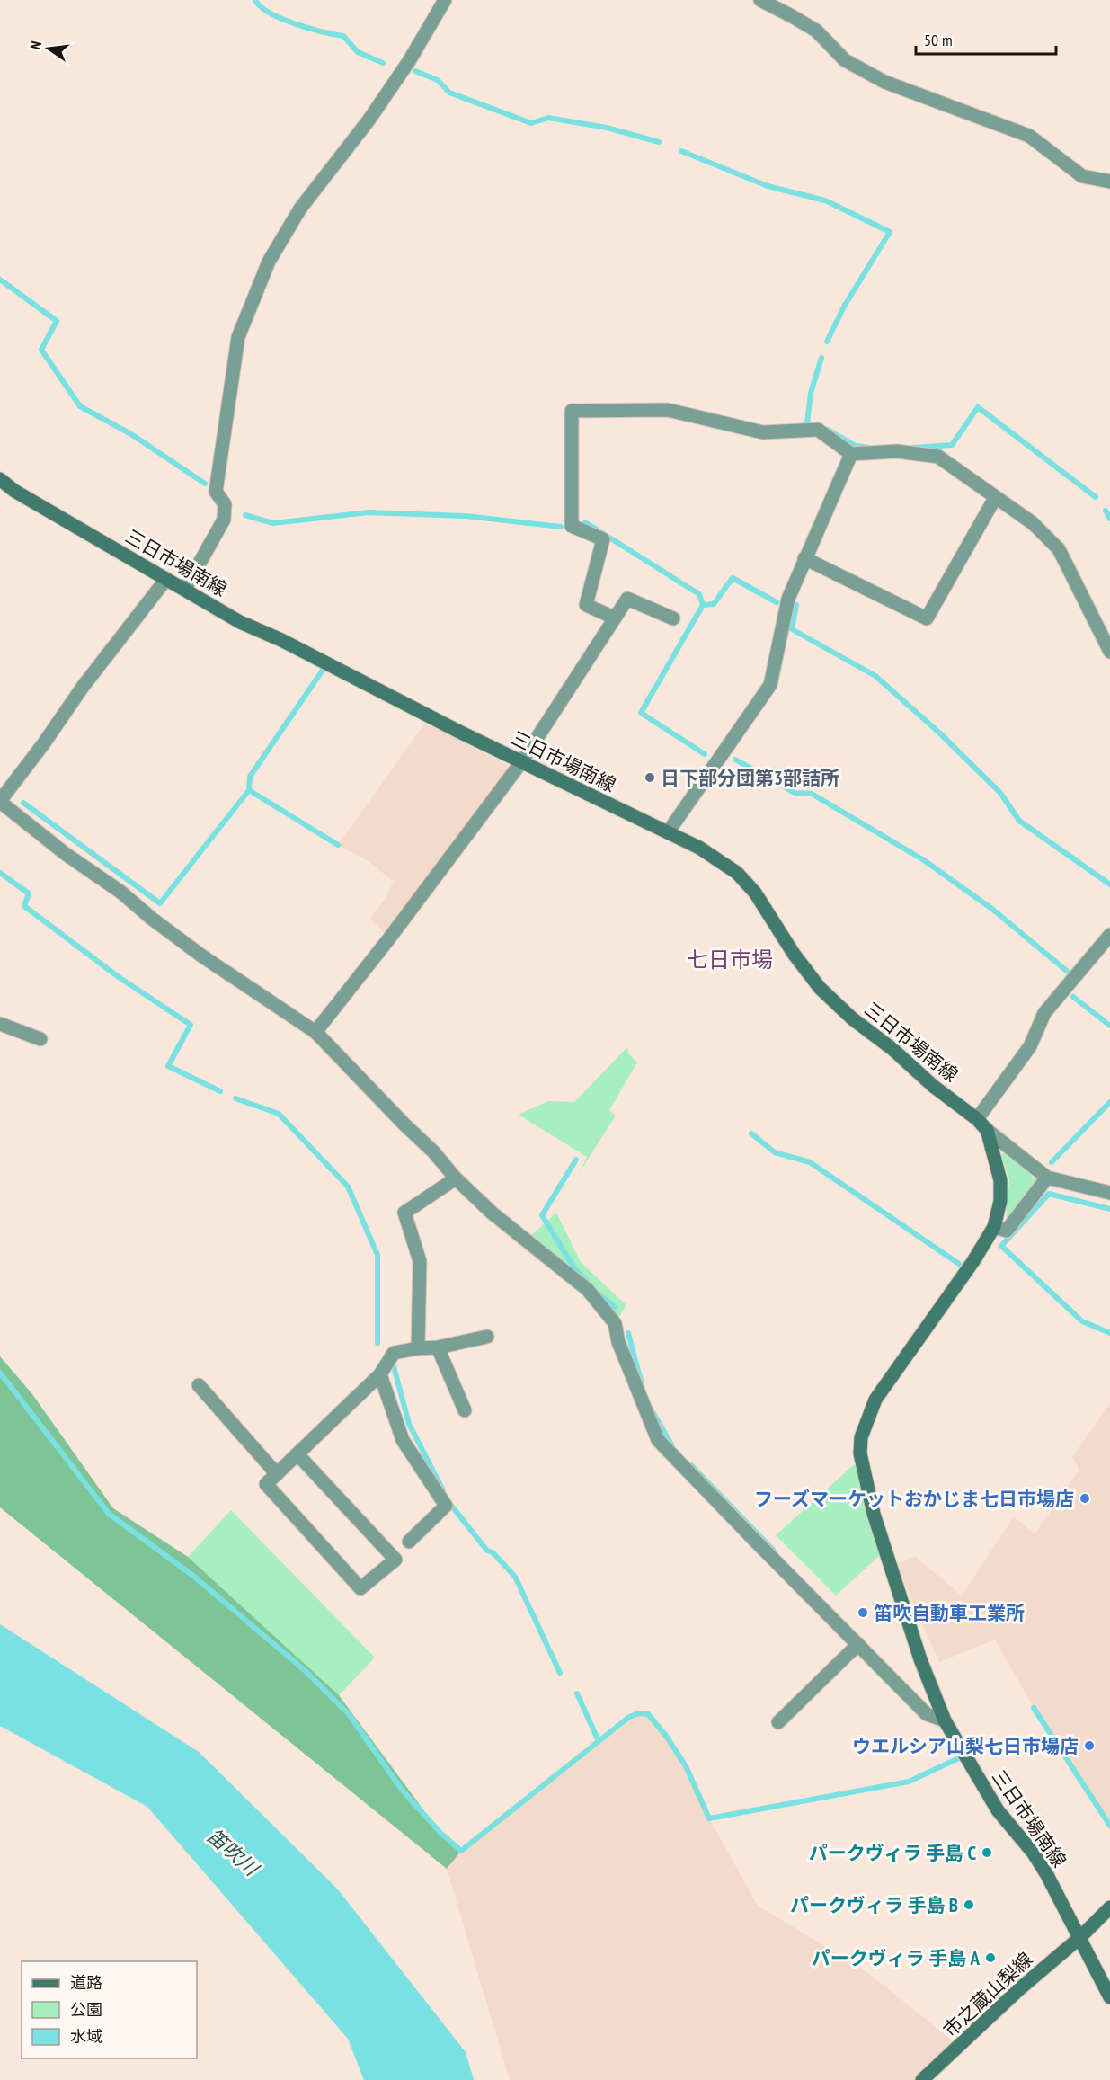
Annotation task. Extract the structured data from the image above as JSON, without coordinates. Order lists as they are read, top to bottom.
{
  "streets": {
    "main road": ["三日市場南線", "市之蔵山梨線"]
  },
  "crossings": [
    ["三日市場南線", "市之蔵山梨線"]
  ],
  "districts": ["七日市場"],
  "water": ["笛吹川"],
  "places": [
    "日下部分団第3部詰所",
    "フーズマーケットおかじま七日市場店",
    "笛吹自動車工業所",
    "ウエルシア山梨七日市場店",
    "パークヴィラ 手島 C",
    "パークヴィラ 手島 B",
    "パークヴィラ 手島 A"
  ],
  "legend": ["道路", "公園", "水域"],
  "scale_bar": "50 m",
  "north": "left"
}
